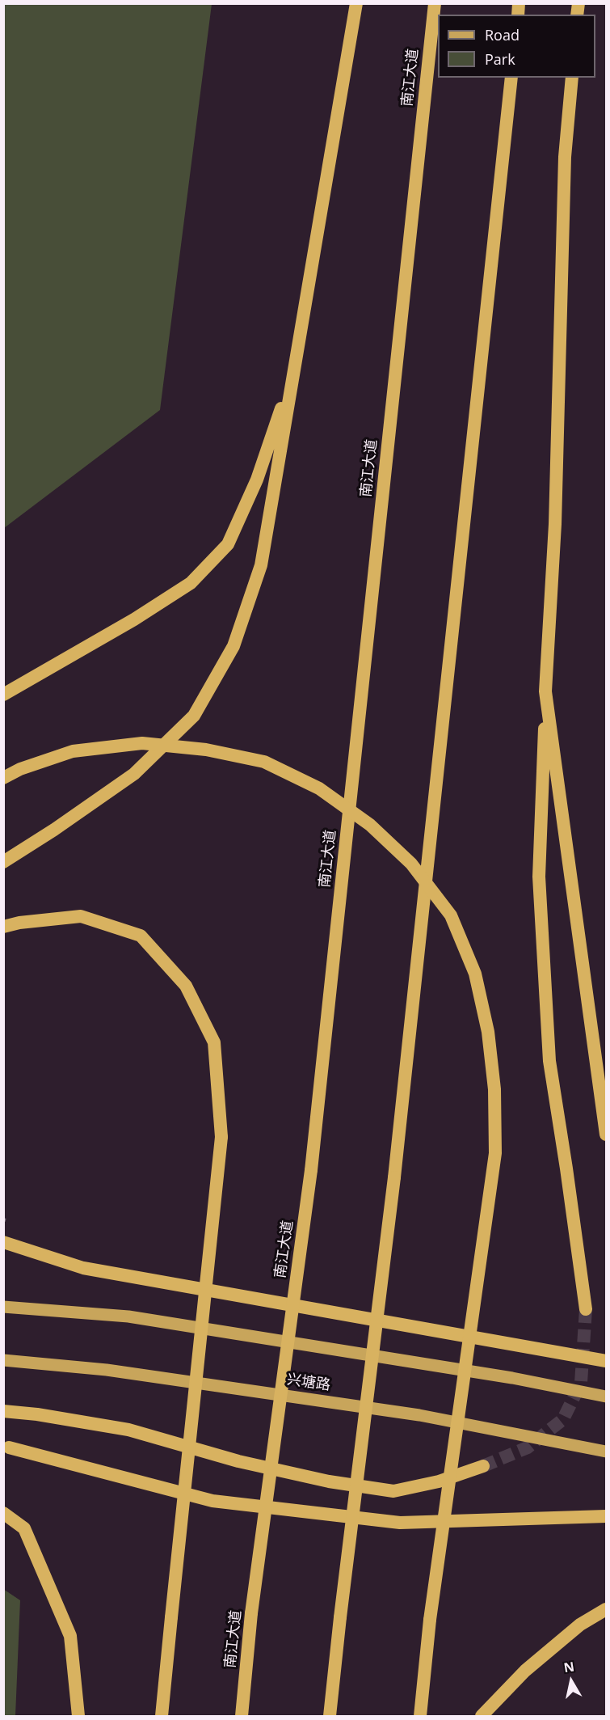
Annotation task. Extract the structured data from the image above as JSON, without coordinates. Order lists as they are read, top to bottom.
{
  "streets": {
    "highway": ["南江大道"],
    "main road": ["兴塘路"]
  },
  "legend": ["Road", "Park"],
  "north": "top"
}
